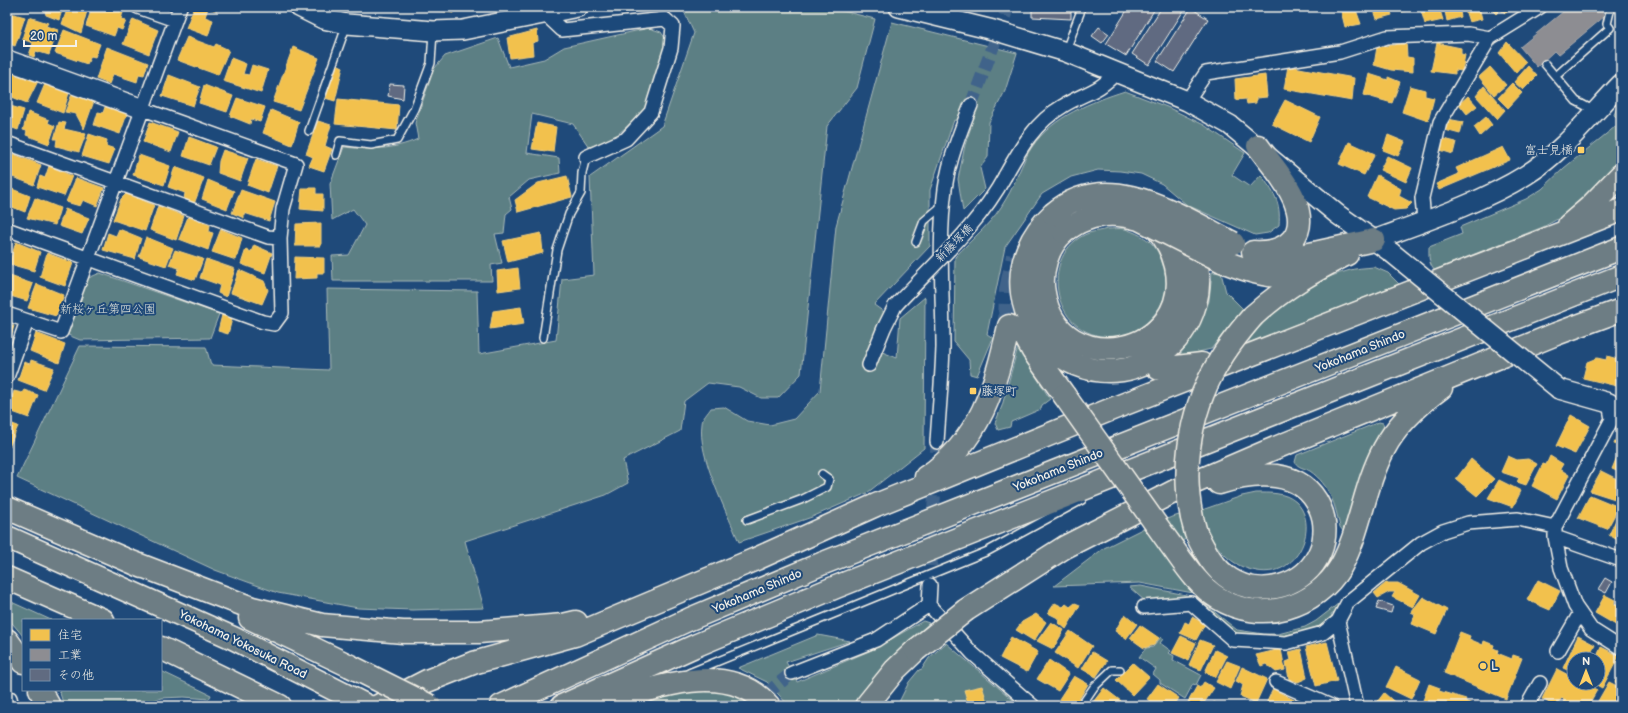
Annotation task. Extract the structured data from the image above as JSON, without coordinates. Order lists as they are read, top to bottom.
{
  "streets": {
    "highway": ["Yokohama Shindo", "Yokohama Yokosuka Road"],
    "street": ["新藤塚橋"]
  },
  "parks": ["新桜ヶ丘第四公園"],
  "places": {
    "transit": ["富士見橋", "藤塚町"],
    "other": ["L"]
  },
  "legend": ["住宅", "工業", "その他"],
  "scale_bar": "20 m",
  "north": "top"
}
